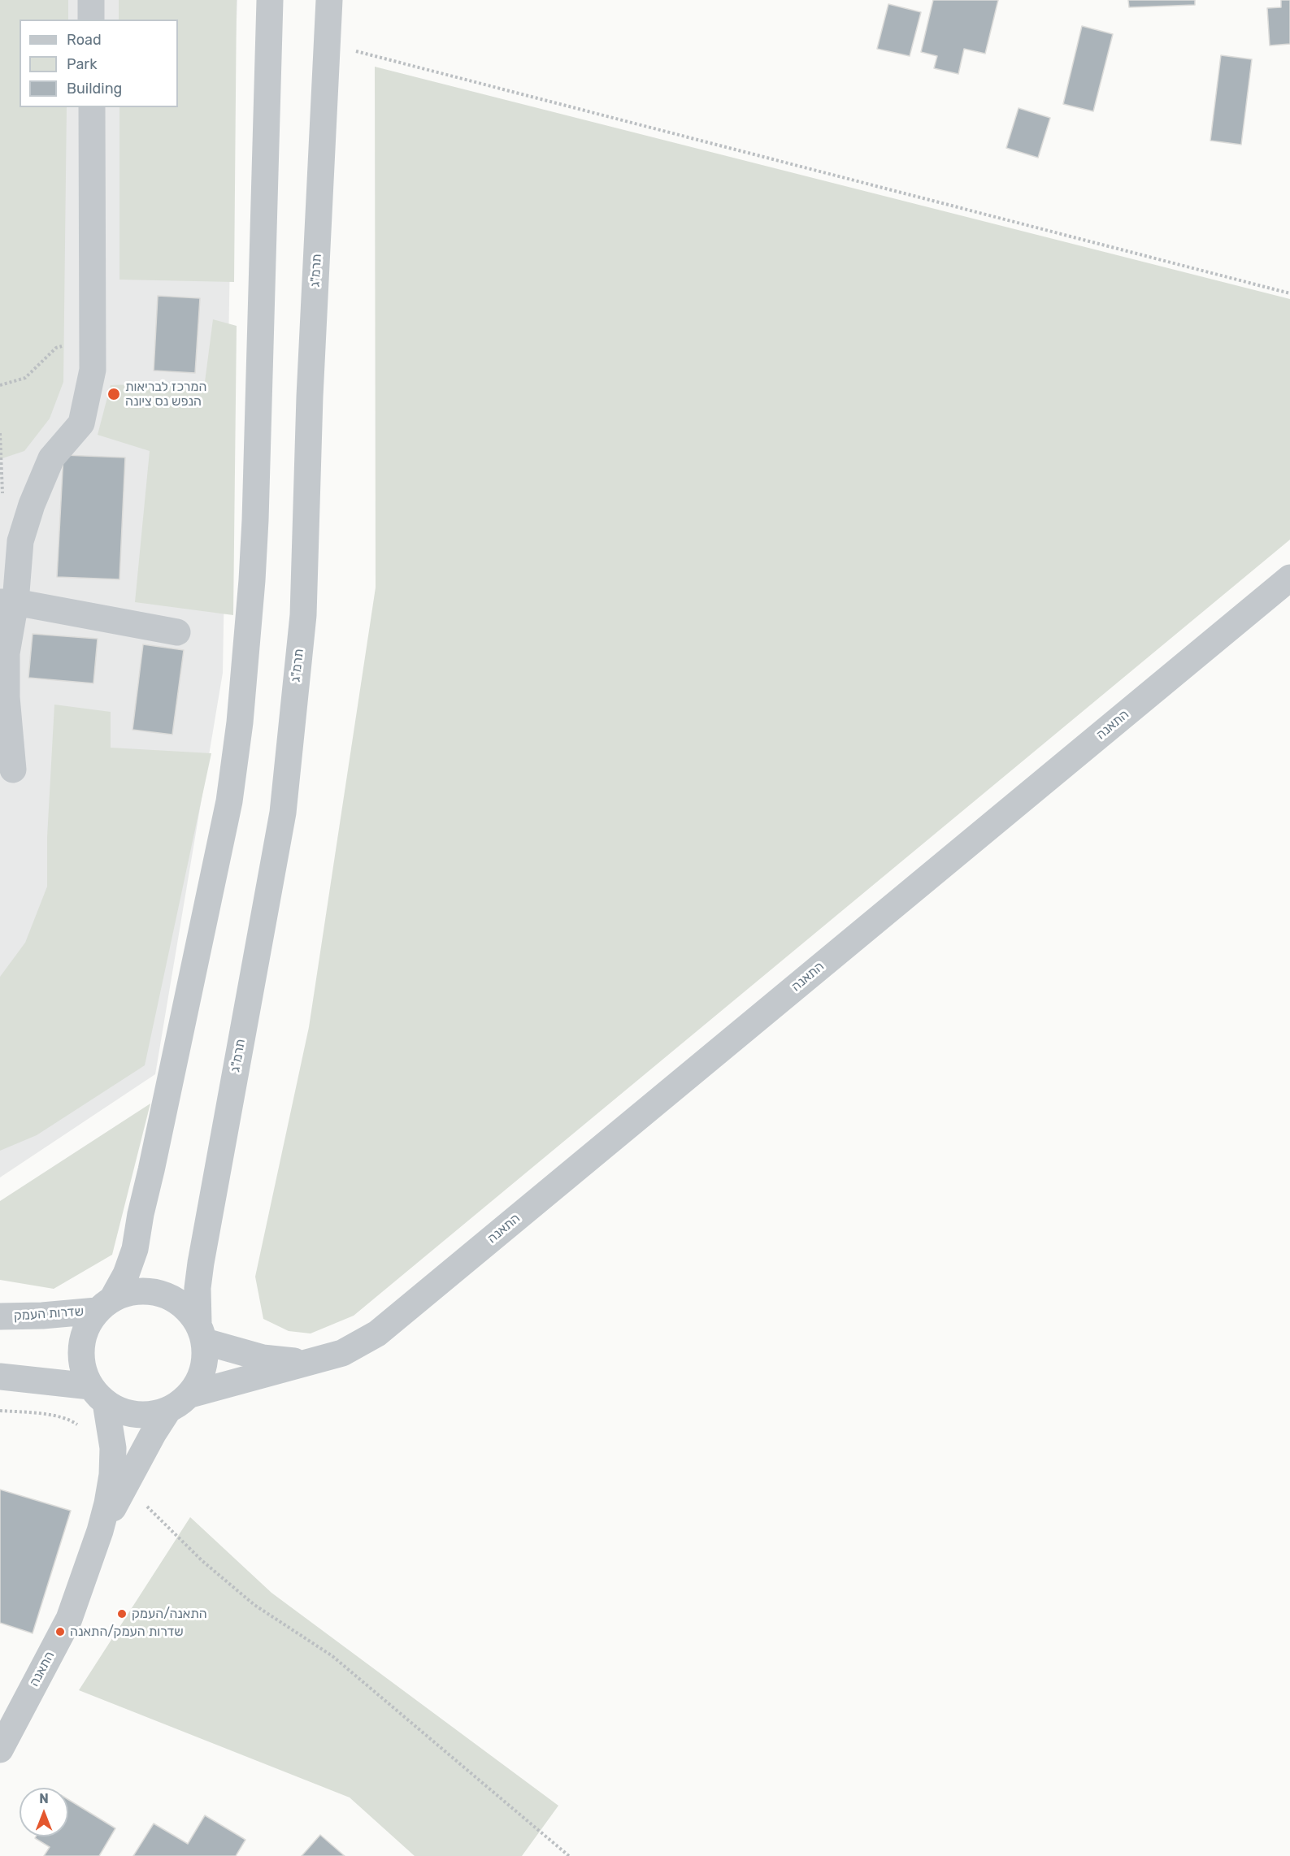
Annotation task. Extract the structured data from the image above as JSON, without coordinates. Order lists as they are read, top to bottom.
{
  "streets": {
    "street": ["תרמ\"ג", "התאנה", "שדרות העמק"]
  },
  "crossings": [
    ["תרמ\"ג", "התאנה"],
    ["תרמ\"ג", "שדרות העמק"],
    ["התאנה", "שדרות העמק"]
  ],
  "places": ["המרכז לבריאות הנפש נס ציונה", "התאנה/העמק", "שדרות העמק/התאנה"],
  "legend": ["Road", "Park", "Building"],
  "north": "top"
}
